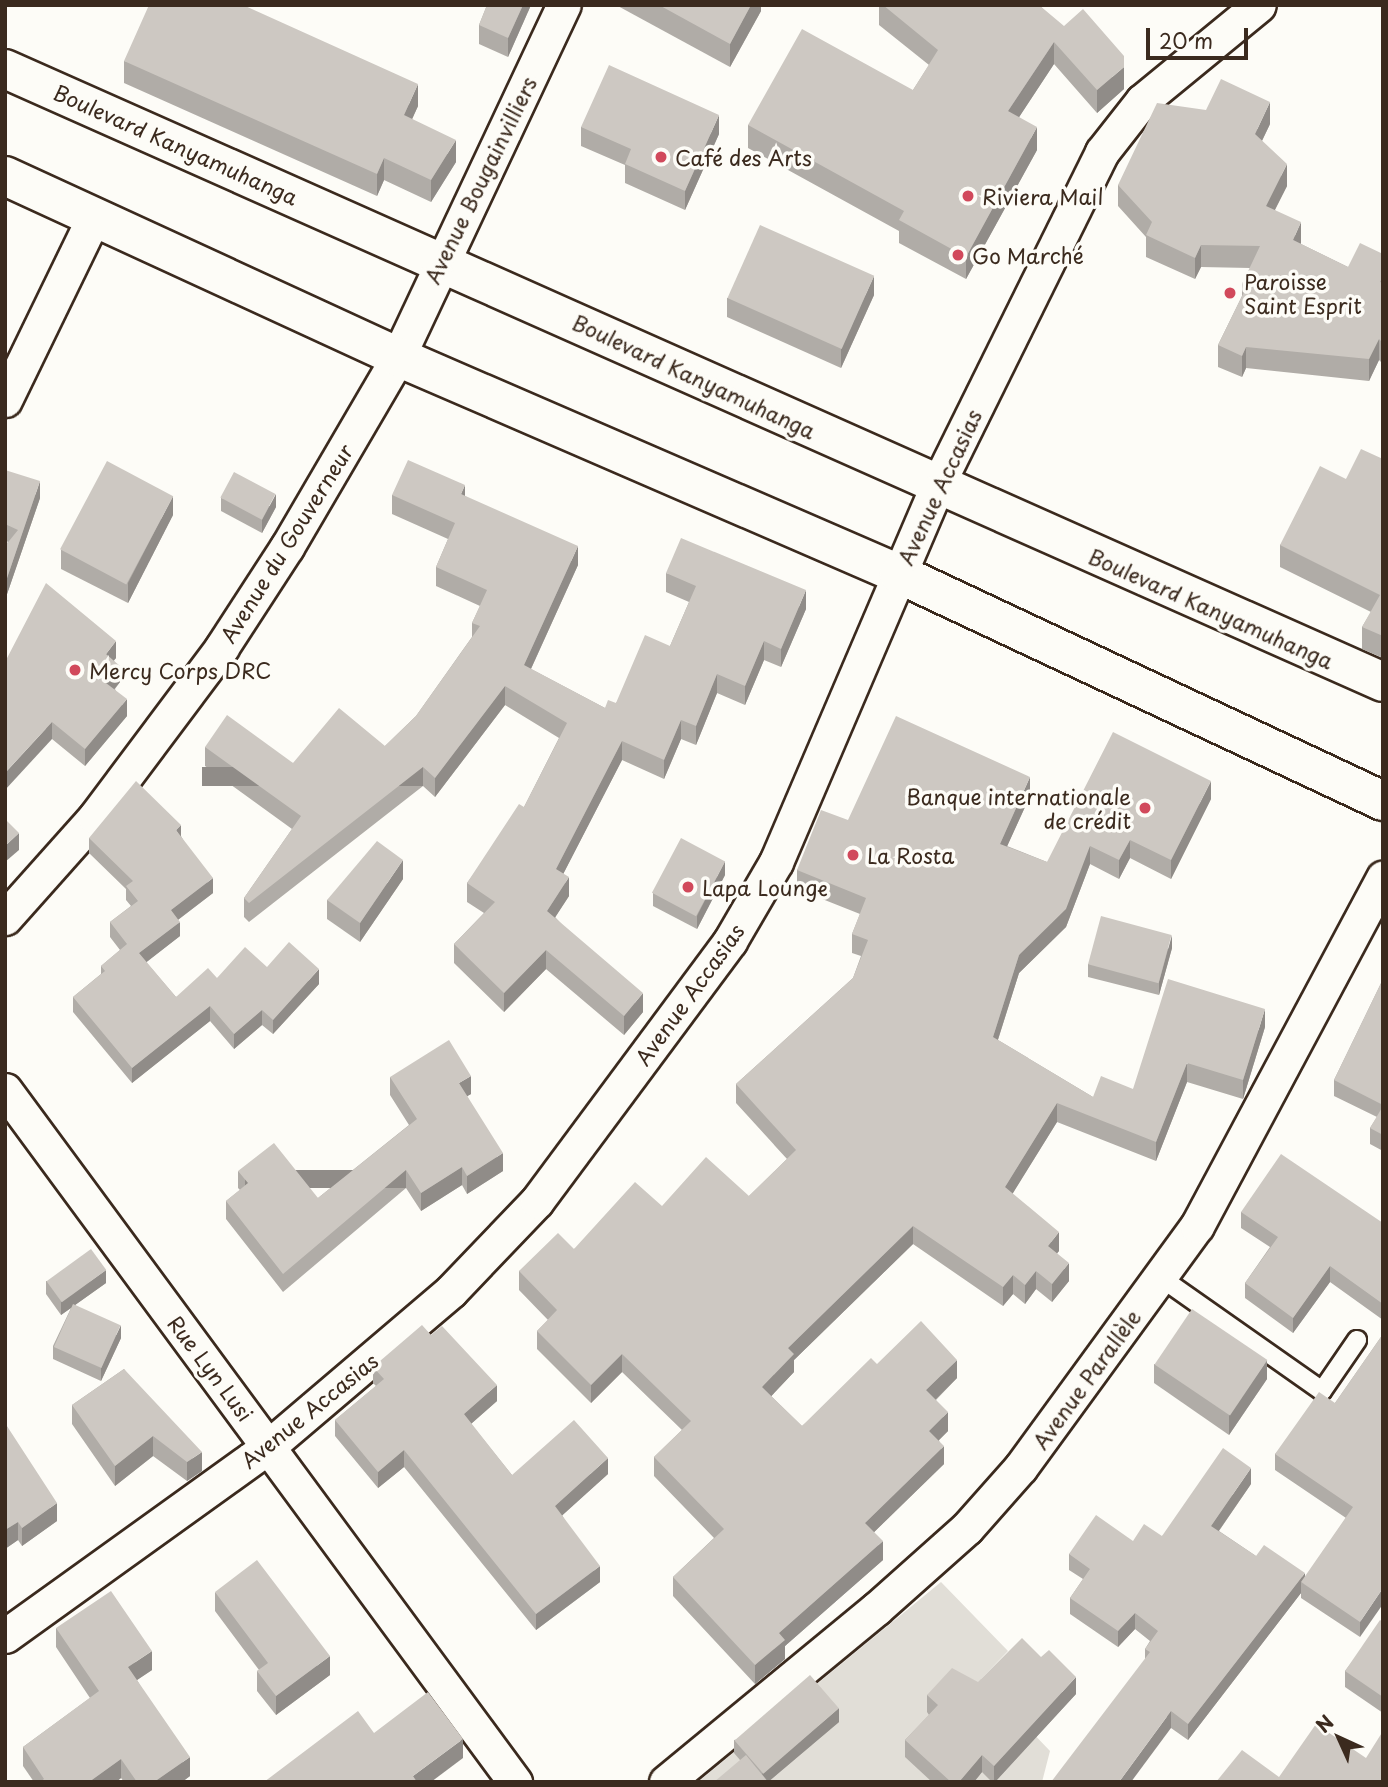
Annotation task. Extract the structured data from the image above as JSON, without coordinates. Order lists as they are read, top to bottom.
{
  "streets": {
    "main road": ["Boulevard Kanyamuhanga"],
    "street": [
      "Avenue Bougainvilliers",
      "Avenue Accasias",
      "Avenue du Gouverneur",
      "Rue Lyn Lusi",
      "Avenue Parallèle"
    ]
  },
  "crossings": [
    ["Boulevard Kanyamuhanga", "Avenue Bougainvilliers"],
    ["Boulevard Kanyamuhanga", "Avenue Accasias"],
    ["Avenue Bougainvilliers", "Avenue du Gouverneur"],
    ["Avenue Accasias", "Rue Lyn Lusi"]
  ],
  "places": [
    "Café des Arts",
    "Riviera Mail",
    "Go Marché",
    "Paroisse Saint Esprit",
    "Mercy Corps DRC",
    "Banque internationale de crédit",
    "La Rosta",
    "Lapa Lounge"
  ],
  "scale_bar": "20 m",
  "north": "top left"
}
